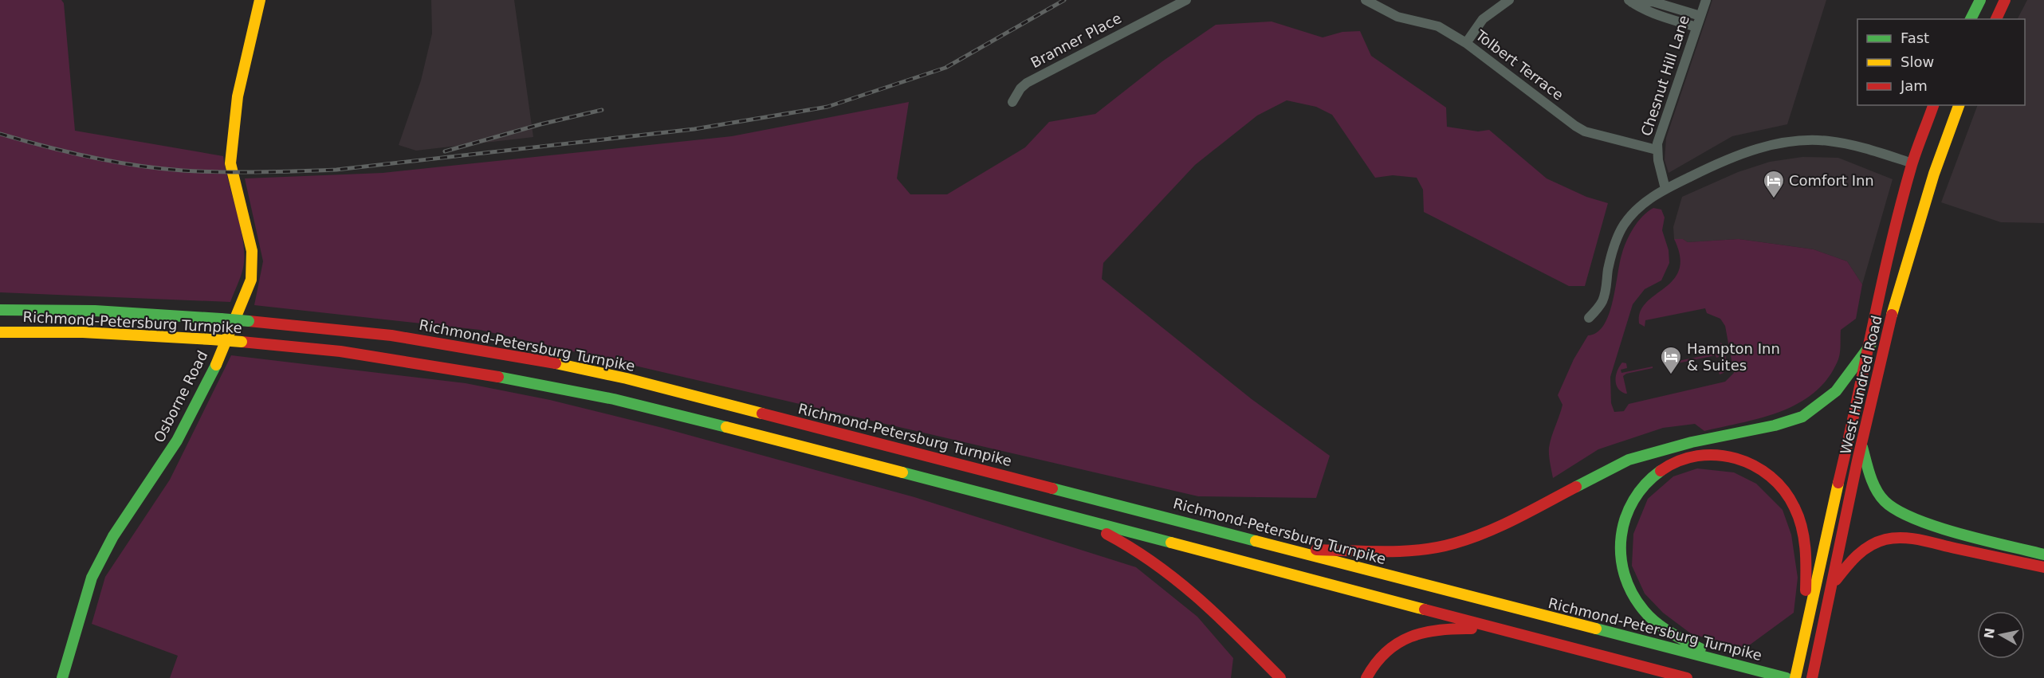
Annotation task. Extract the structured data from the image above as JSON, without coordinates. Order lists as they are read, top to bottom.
{
  "streets": {
    "main road": ["Richmond-Petersburg Turnpike", "West Hundred Road", "Osborne Road"],
    "street": ["Branner Place", "Tolbert Terrace", "Chesnut Hill Lane"]
  },
  "crossings": [
    ["Tolbert Terrace", "Chesnut Hill Lane"]
  ],
  "places": {
    "hotel": ["Comfort Inn", "Hampton Inn & Suites"]
  },
  "legend": ["Fast", "Slow", "Jam"],
  "north": "left"
}
